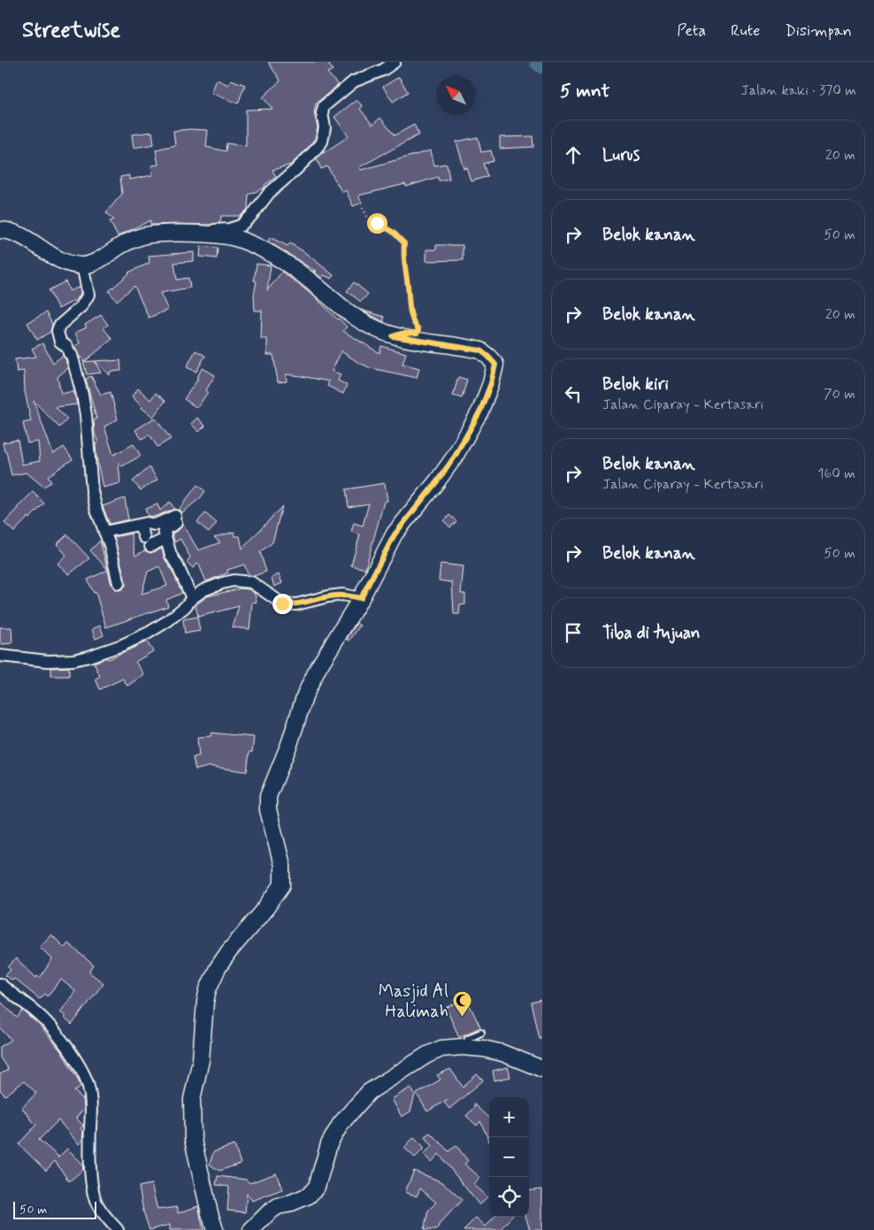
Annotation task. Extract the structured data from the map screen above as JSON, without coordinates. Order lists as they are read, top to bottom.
{
  "places": {
    "mosque": ["Masjid Al Halimah"]
  },
  "scale_bar": "50 m",
  "north": "top left",
  "page": {
    "header": "Streetwise",
    "nav": ["Peta", "Rute", "Disimpan"],
    "heading": ["5 mnt", "Jalan kaki · 370 m"],
    "list": [
      ["Lurus", "20 m"],
      ["Belok kanan", "50 m"],
      ["Belok kanan", "20 m"],
      ["Belok kiri", "Jalan Ciparay - Kertasari", "70 m"],
      ["Belok kanan", "Jalan Ciparay - Kertasari", "160 m"],
      ["Belok kanan", "50 m"],
      "Tiba di tujuan"
    ],
    "map_buttons": ["+", "−"],
    "scale": "50 m"
  }
}
